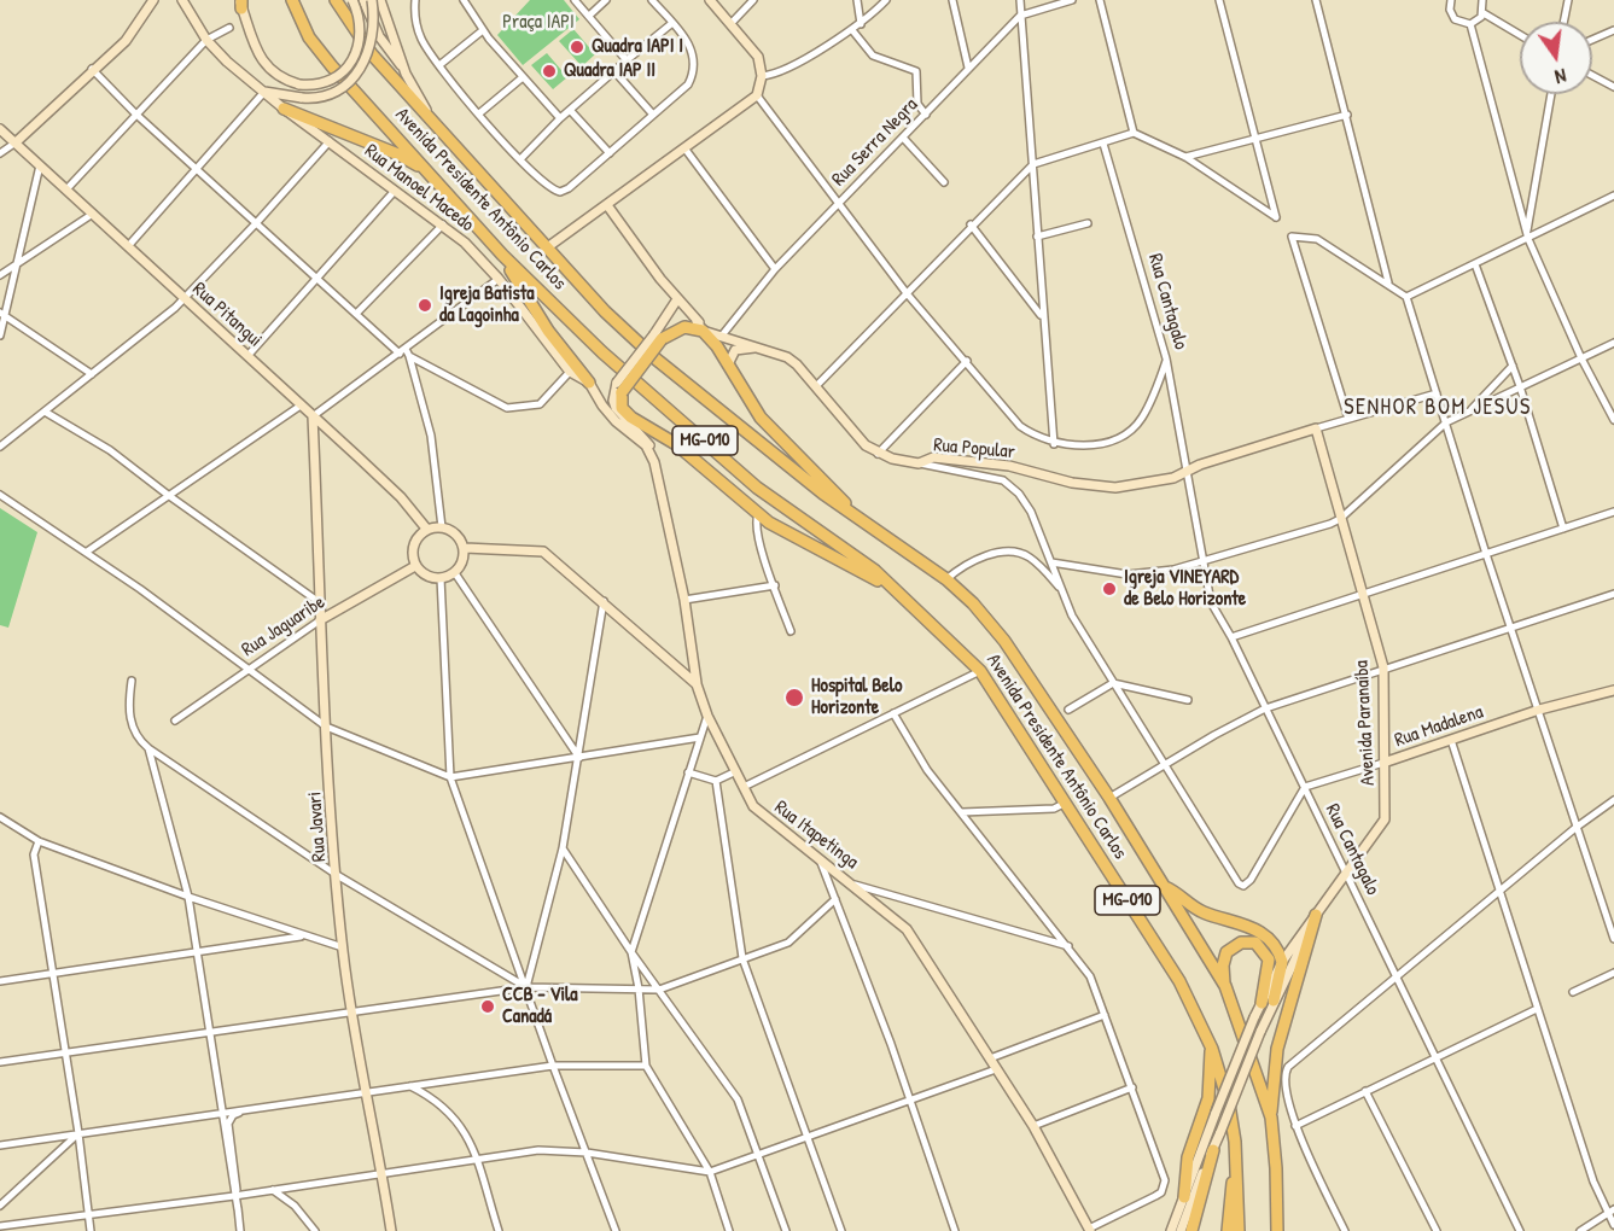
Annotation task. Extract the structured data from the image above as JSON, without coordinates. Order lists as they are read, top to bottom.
{
  "streets": {
    "highway": ["Avenida Presidente Antônio Carlos", "MG-010"],
    "street": [
      "Rua Serra Negra",
      "Rua Manoel Macedo",
      "Rua Cantagalo",
      "Rua Pitangui",
      "Rua Popular",
      "Rua Jaguaribe",
      "Avenida Paranaíba",
      "Rua Madalena",
      "Rua Javari",
      "Rua Itapetinga"
    ]
  },
  "crossings": [
    ["Rua Serra Negra", "Rua Popular"],
    ["Rua Cantagalo", "Rua Popular"],
    ["Rua Cantagalo", "Avenida Paranaíba"],
    ["Rua Cantagalo", "Rua Madalena"],
    ["Rua Pitangui", "Rua Jaguaribe"],
    ["Rua Pitangui", "Rua Javari"],
    ["Rua Pitangui", "Rua Itapetinga"],
    ["Rua Jaguaribe", "Rua Javari"],
    ["Rua Jaguaribe", "Rua Itapetinga"],
    ["Avenida Paranaíba", "Rua Madalena"]
  ],
  "districts": ["SENHOR BOM JESUS"],
  "parks": ["Praça IAPI"],
  "places": [
    "Quadra IAPI I",
    "Quadra IAP II",
    "Igreja Batista da Lagoinha",
    "Igreja VINEYARD de Belo Horizonte",
    "Hospital Belo Horizonte",
    "CCB - Vila Canadá"
  ],
  "north": "bottom"
}
